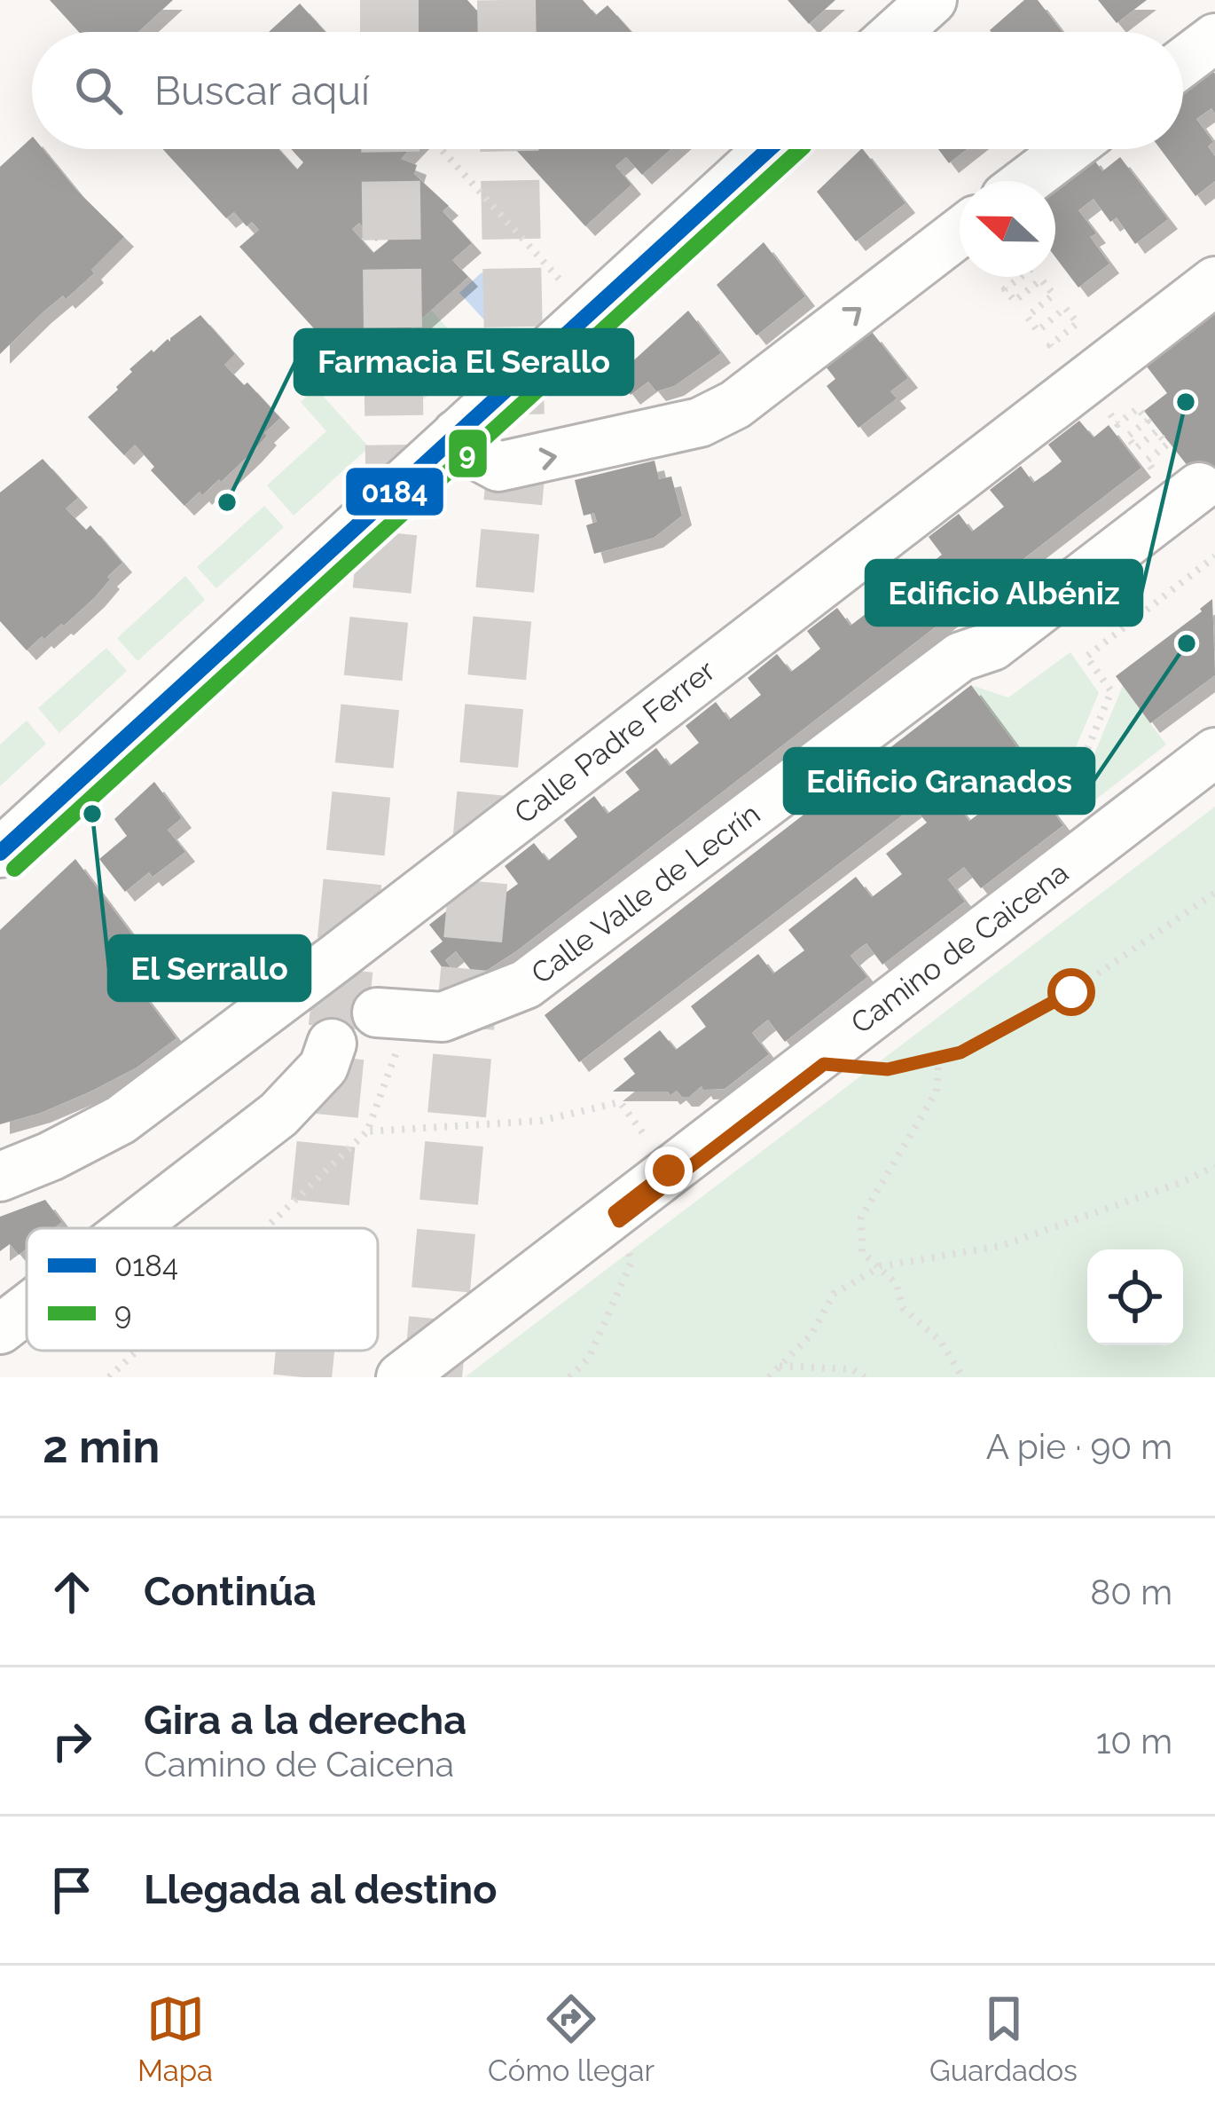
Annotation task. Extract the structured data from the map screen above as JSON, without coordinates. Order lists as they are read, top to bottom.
{
  "streets": {
    "street": ["Calle Padre Ferrer", "Calle Valle de Lecrín", "Camino de Caicena"]
  },
  "places": [
    "Edificio Albéniz",
    "Farmacia El Serallo",
    "Edificio Granados",
    "El Serrallo"
  ],
  "lines": ["transit line 0184", "transit line 9"],
  "legend": ["0184", "9"],
  "north": "left",
  "page": {
    "search": "Buscar aquí",
    "heading": ["2 min", "A pie · 90 m"],
    "list": [
      ["Continúa", "80 m"],
      ["Gira a la derecha", "Camino de Caicena", "10 m"],
      "Llegada al destino"
    ],
    "nav": ["Mapa", "Cómo llegar", "Guardados"]
  }
}
